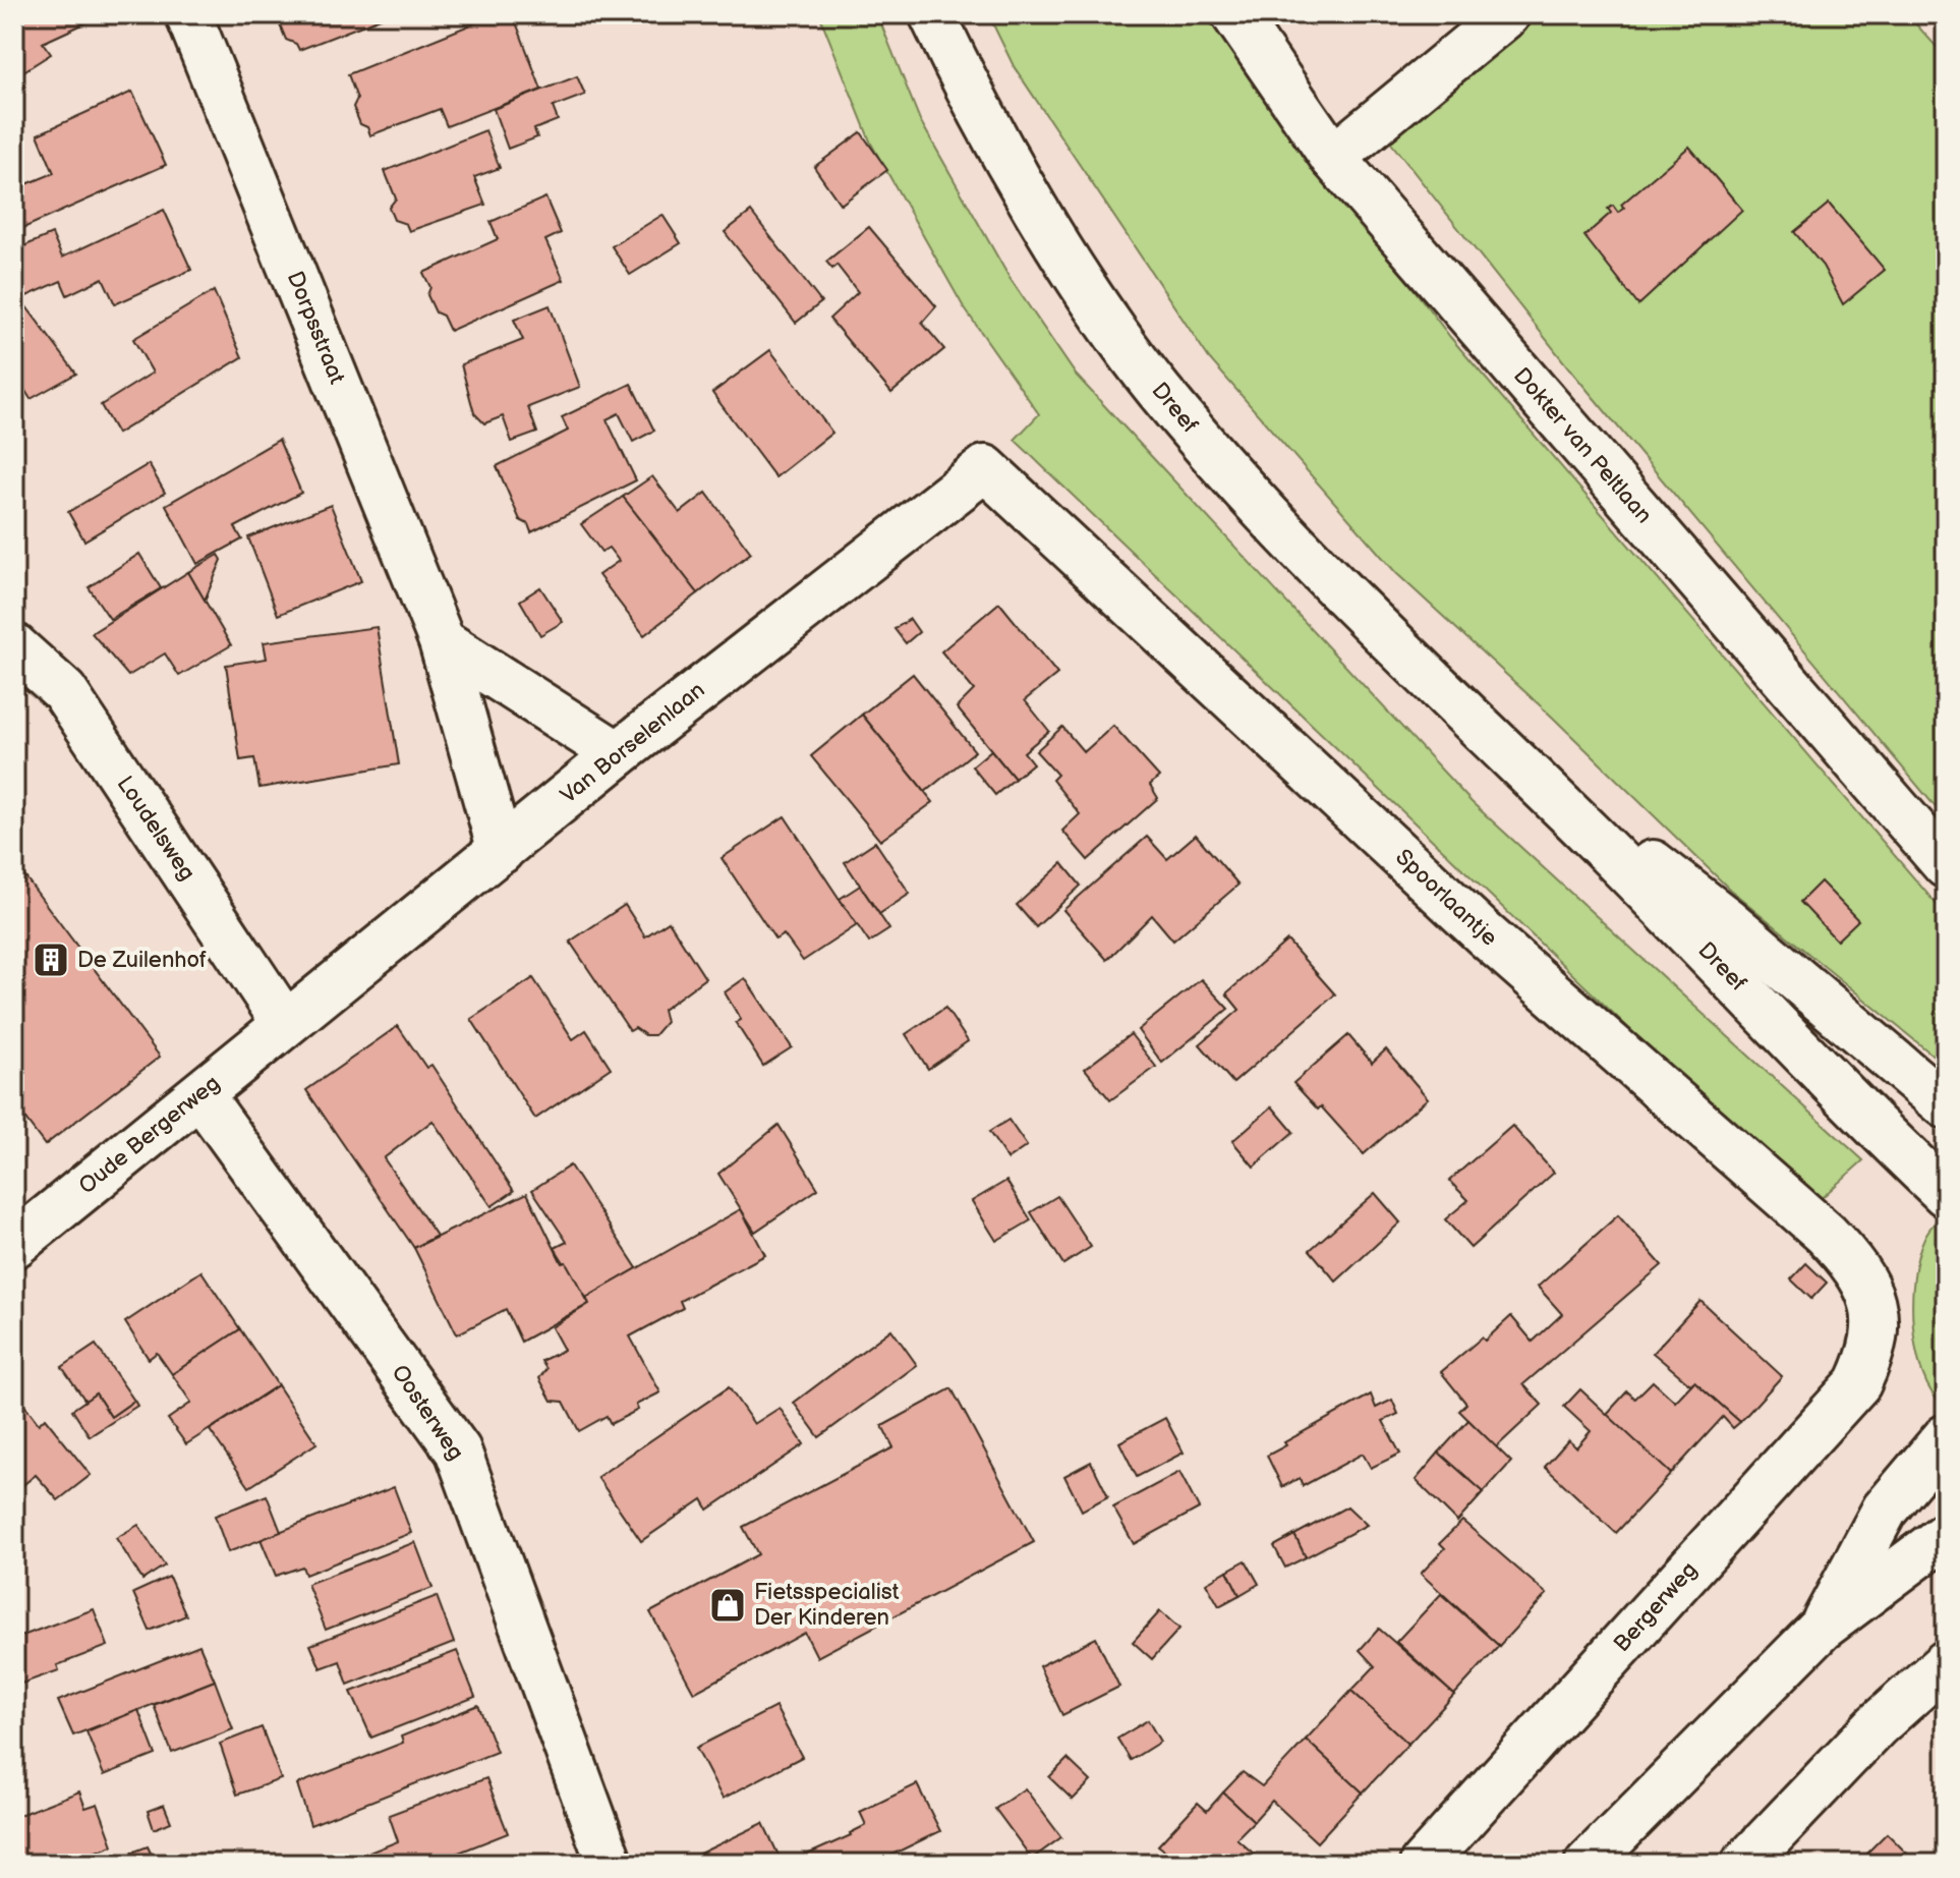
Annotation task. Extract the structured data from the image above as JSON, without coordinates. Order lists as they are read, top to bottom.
{
  "streets": {
    "street": [
      "Dorpsstraat",
      "Dreef",
      "Dokter van Peltlaan",
      "Van Borselenlaan",
      "Loudelsweg",
      "Spoorlaantje",
      "Oude Bergerweg",
      "Oosterweg",
      "Bergerweg"
    ]
  },
  "crossings": [
    ["Dorpsstraat", "Van Borselenlaan"],
    ["Van Borselenlaan", "Loudelsweg"],
    ["Van Borselenlaan", "Spoorlaantje"],
    ["Van Borselenlaan", "Oude Bergerweg"],
    ["Loudelsweg", "Oude Bergerweg"],
    ["Spoorlaantje", "Bergerweg"],
    ["Oude Bergerweg", "Oosterweg"]
  ],
  "places": {
    "building": ["De Zuilenhof"],
    "shop": ["Fietsspecialist Der Kinderen"]
  }
}
